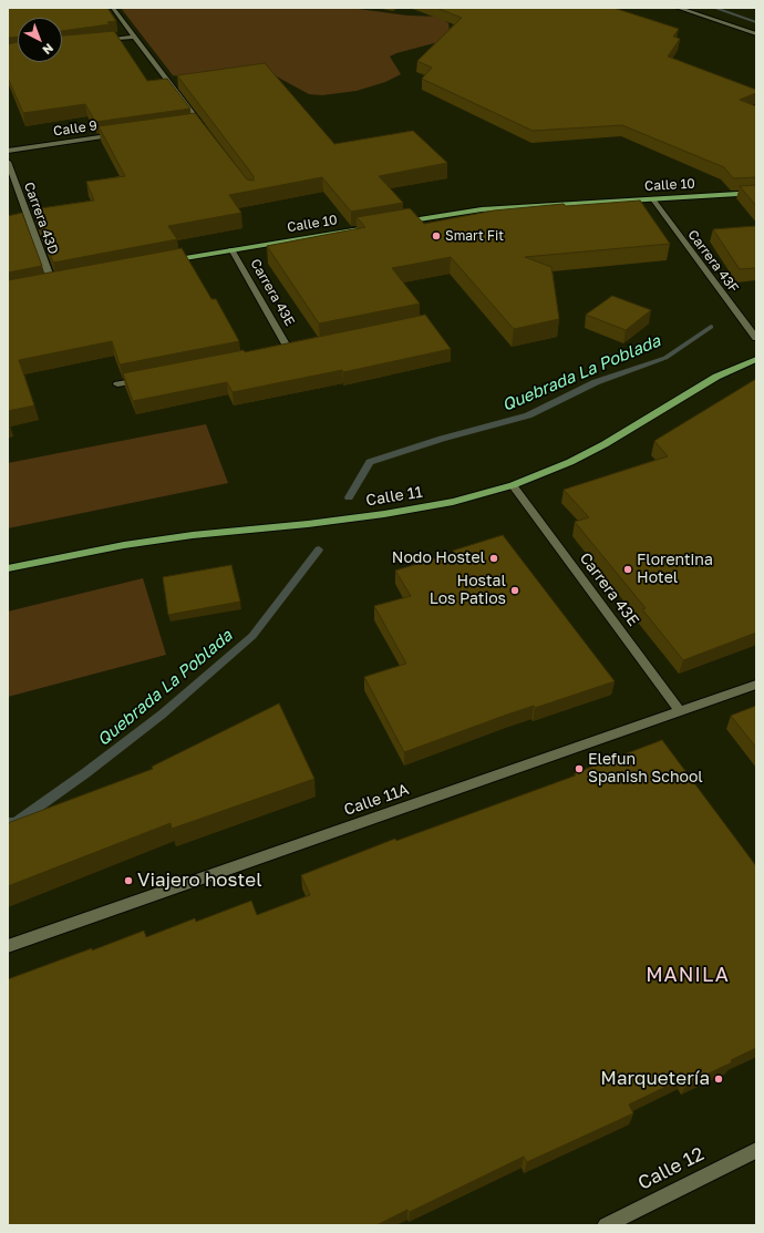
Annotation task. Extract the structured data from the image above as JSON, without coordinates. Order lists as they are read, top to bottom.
{
  "streets": {
    "main road": ["Calle 10", "Calle 11"],
    "street": [
      "Calle 9",
      "Carrera 43D",
      "Carrera 43F",
      "Carrera 43E",
      "Calle 11A",
      "Calle 12"
    ]
  },
  "crossings": [
    ["Calle 10", "Carrera 43F"],
    ["Calle 10", "Carrera 43E"],
    ["Carrera 43E", "Calle 11"],
    ["Carrera 43E", "Calle 11A"]
  ],
  "districts": ["MANILA"],
  "water": ["Quebrada La Poblada"],
  "places": [
    "Smart Fit",
    "Nodo Hostel",
    "Florentina Hotel",
    "Hostal Los Patios",
    "Elefun Spanish School",
    "Viajero hostel",
    "Marquetería"
  ],
  "north": "bottom right"
}
